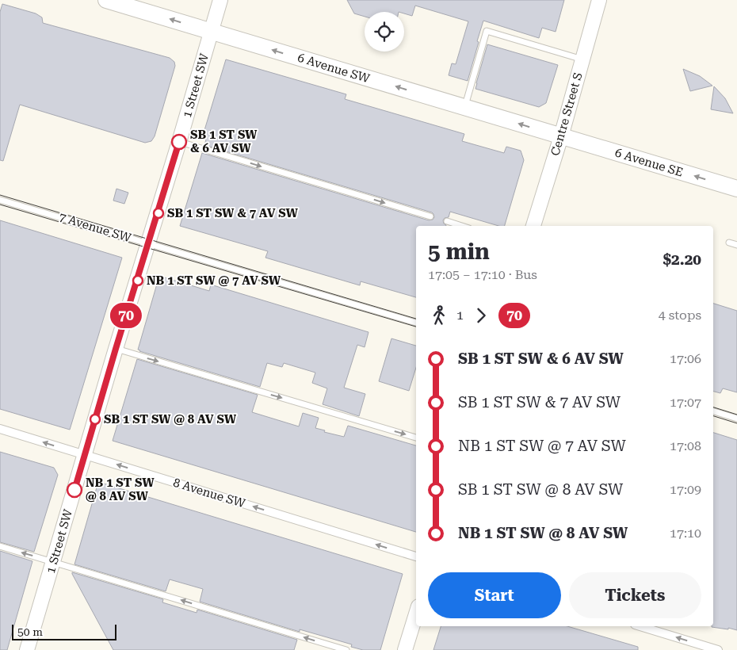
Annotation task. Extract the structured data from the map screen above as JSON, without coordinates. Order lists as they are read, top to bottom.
{
  "streets": {
    "main road": ["6 Avenue SW", "6 Avenue SE"],
    "street": ["1 Street SW", "Centre Street S", "8 Avenue SW"],
    "lane": ["7 Avenue SW"]
  },
  "crossings": [
    ["6 Avenue SW", "1 Street SW"],
    ["6 Avenue SW", "Centre Street S"],
    ["6 Avenue SW", "6 Avenue SE"],
    ["1 Street SW", "7 Avenue SW"],
    ["1 Street SW", "8 Avenue SW"],
    ["Centre Street S", "6 Avenue SE"]
  ],
  "one_way": ["6 Avenue SW", "6 Avenue SE", "8 Avenue SW"],
  "places": [
    "SB 1 ST SW & 6 AV SW",
    "SB 1 ST SW & 7 AV SW",
    "NB 1 ST SW @ 7 AV SW",
    "SB 1 ST SW @ 8 AV SW",
    "NB 1 ST SW @ 8 AV SW"
  ],
  "lines": ["bus line 70"],
  "scale_bar": "50 m",
  "page": {
    "on_map": "70",
    "heading": ["5 min", "17:05 – 17:10 · Bus", "$2.20"],
    "legs": ["1", "70", "4 stops"],
    "list": [
      {
        "name": "SB 1 ST SW & 6 AV SW",
        "value": "17:06"
      },
      {
        "name": "SB 1 ST SW & 7 AV SW",
        "value": "17:07"
      },
      {
        "name": "NB 1 ST SW @ 7 AV SW",
        "value": "17:08"
      },
      {
        "name": "SB 1 ST SW @ 8 AV SW",
        "value": "17:09"
      },
      {
        "name": "NB 1 ST SW @ 8 AV SW",
        "value": "17:10"
      }
    ],
    "buttons": ["Start", "Tickets"],
    "scale": "50 m"
  }
}
